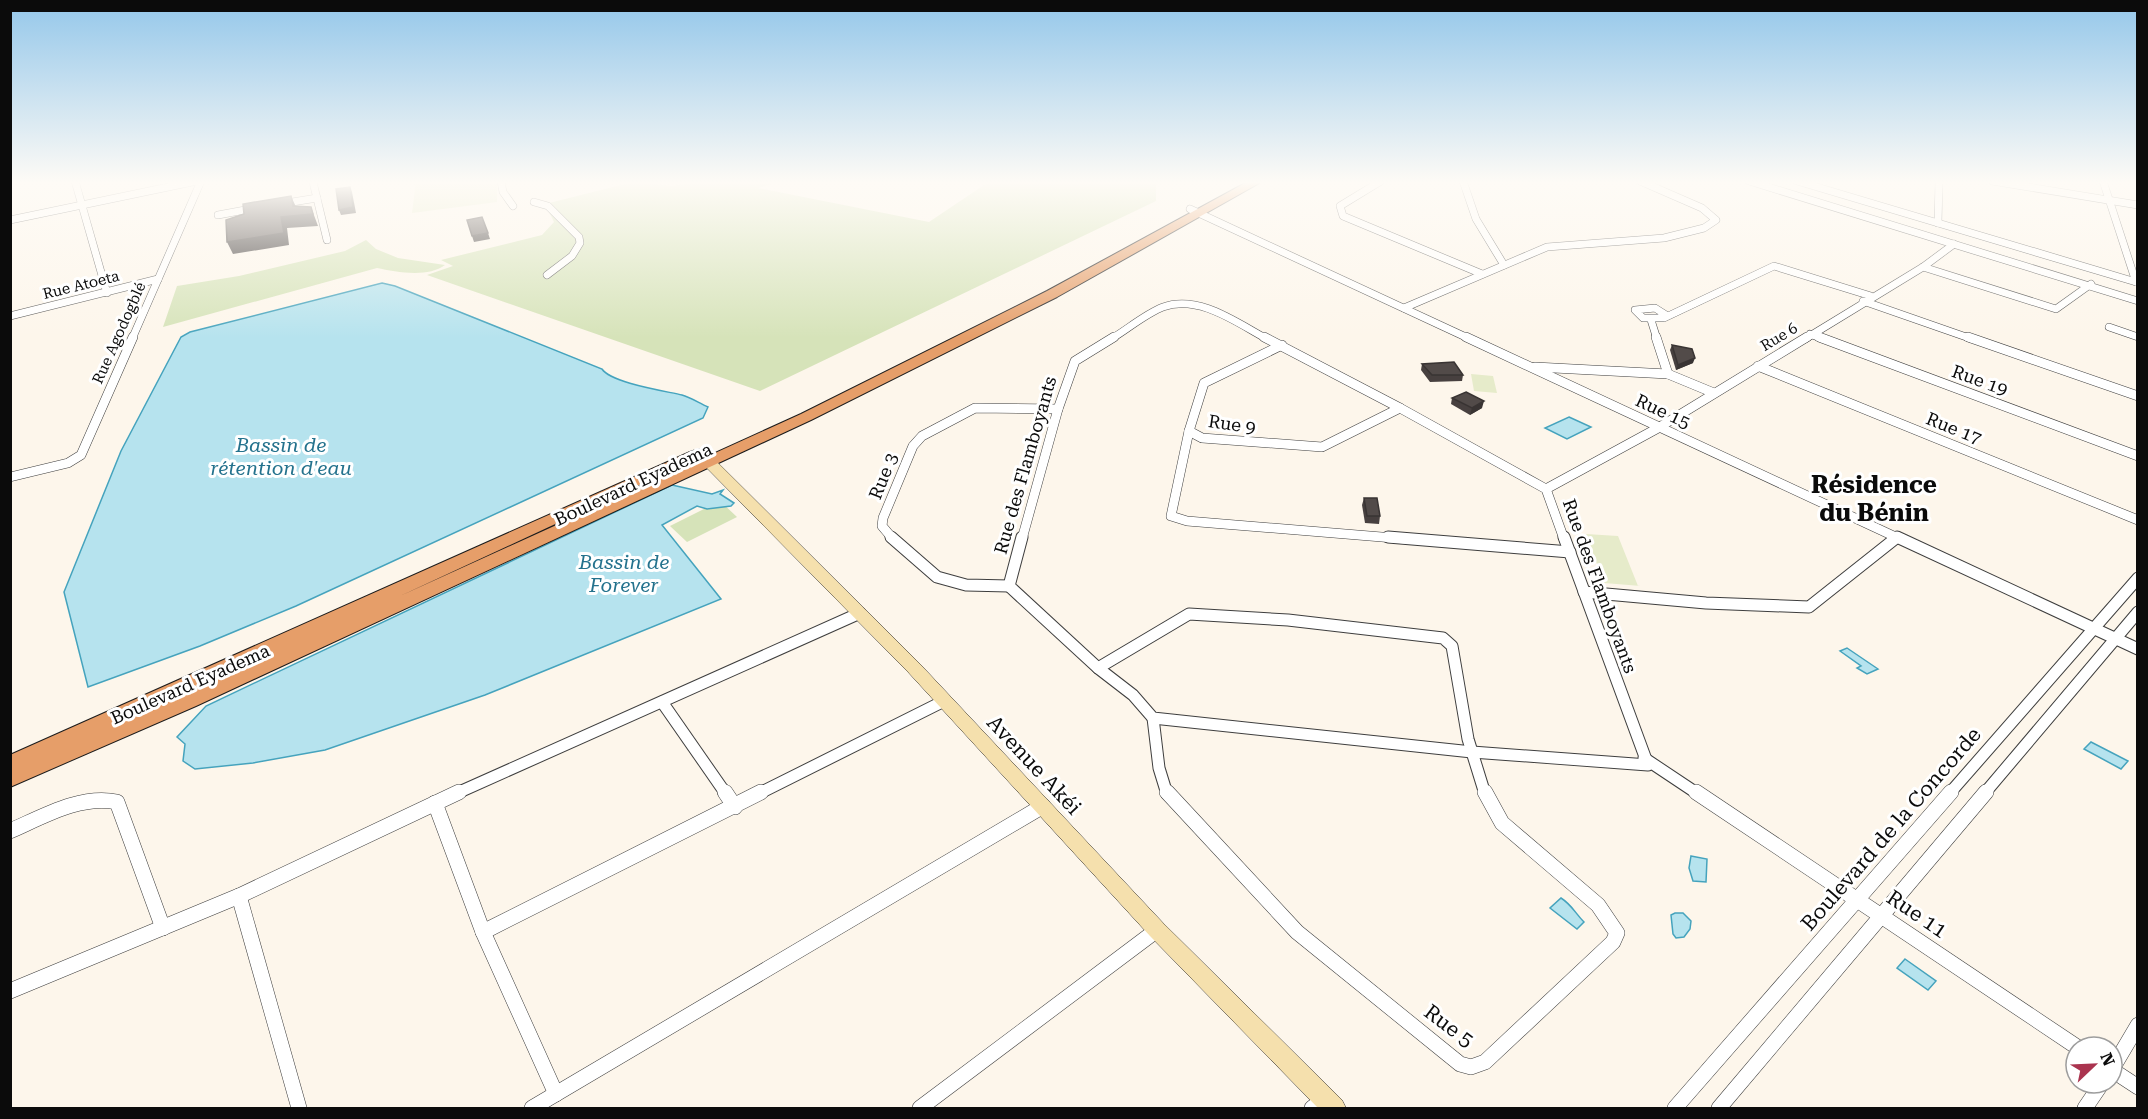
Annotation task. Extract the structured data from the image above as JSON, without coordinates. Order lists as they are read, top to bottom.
{
  "streets": {
    "highway": ["Boulevard Eyadema"],
    "main road": ["Avenue Akéi"],
    "street": [
      "Rue Atoeta",
      "Rue Agodogblé",
      "Rue 6",
      "Rue 19",
      "Rue 15",
      "Rue 9",
      "Rue 17",
      "Rue des Flamboyants",
      "Rue 3",
      "Boulevard de la Concorde",
      "Rue 11",
      "Rue 5"
    ]
  },
  "crossings": [
    ["Rue Atoeta", "Rue Agodogblé"],
    ["Rue 6", "Rue 19"],
    ["Rue 6", "Rue 15"],
    ["Rue 6", "Rue 17"],
    ["Rue 6", "Rue des Flamboyants"],
    ["Rue 15", "Boulevard de la Concorde"],
    ["Rue 9", "Rue des Flamboyants"],
    ["Rue des Flamboyants", "Rue 3"],
    ["Rue des Flamboyants", "Rue 11"],
    ["Boulevard Eyadema", "Avenue Akéi"],
    ["Boulevard de la Concorde", "Rue 11"]
  ],
  "districts": ["Résidence du Bénin"],
  "water": ["Bassin de rétention d'eau", "Bassin de Forever"],
  "north": "top right"
}
